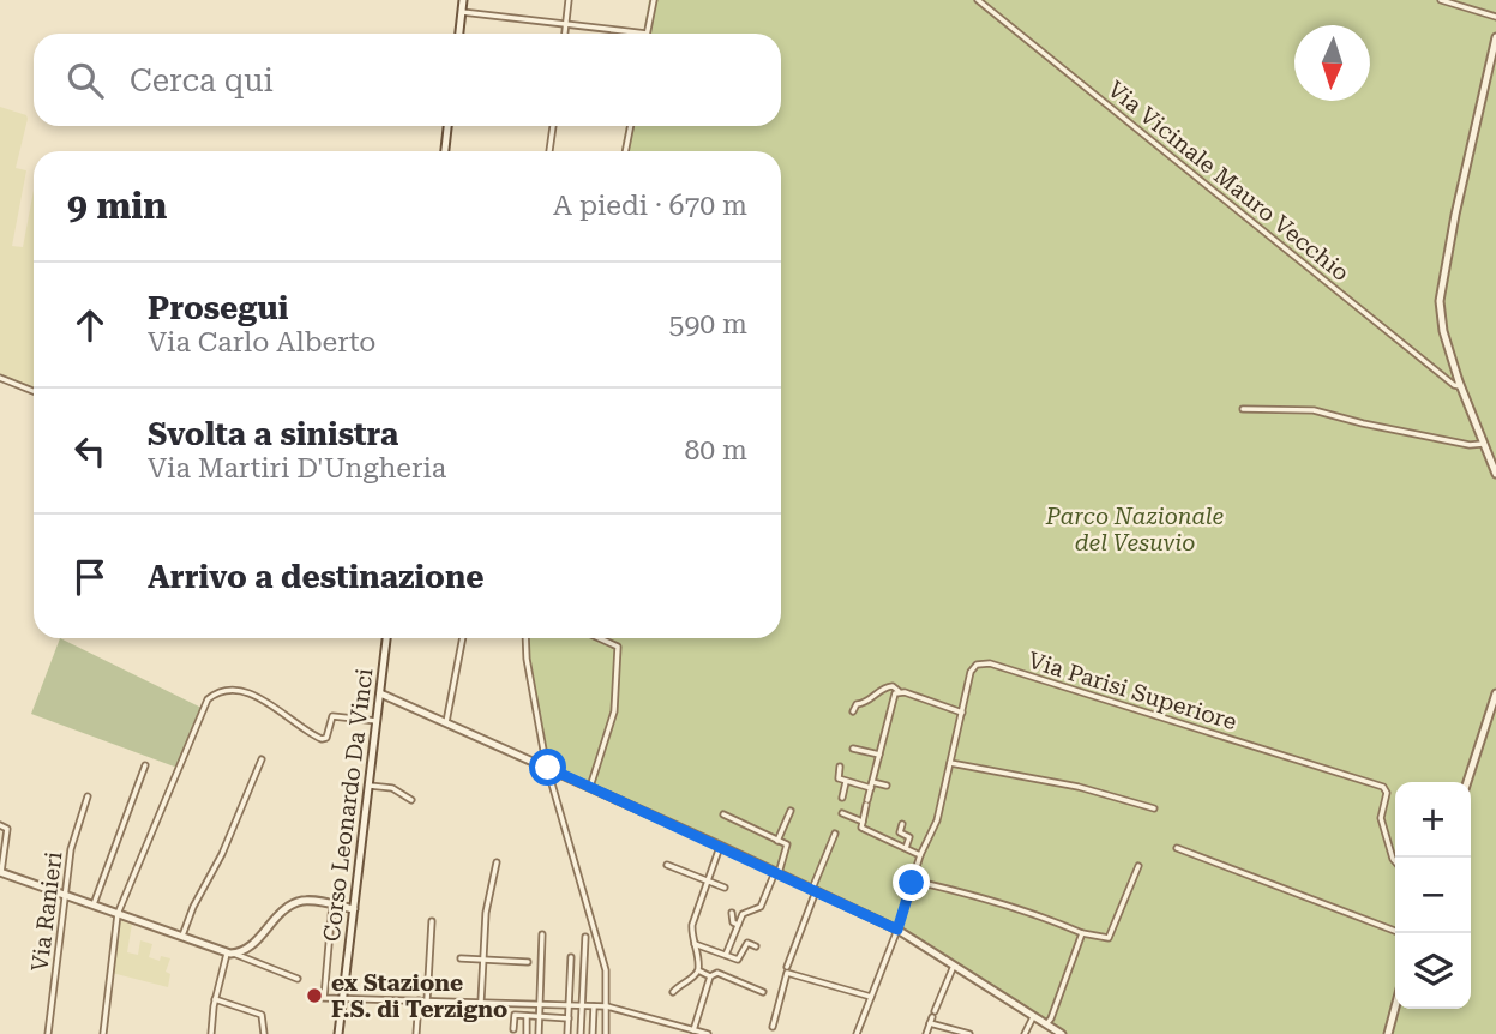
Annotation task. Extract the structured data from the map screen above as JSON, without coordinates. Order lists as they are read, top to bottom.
{
  "streets": {
    "street": [
      "Via Vicinale Mauro Vecchio",
      "Via Parisi Superiore",
      "Corso Leonardo Da Vinci",
      "Via Ranieri"
    ]
  },
  "parks": ["Parco Nazionale del Vesuvio"],
  "places": ["ex Stazione F.S. di Terzigno"],
  "north": "bottom",
  "page": {
    "search": "Cerca qui",
    "heading": ["9 min", "A piedi · 670 m"],
    "list": [
      ["Prosegui", "Via Carlo Alberto", "590 m"],
      ["Svolta a sinistra", "Via Martiri D'Ungheria", "80 m"],
      "Arrivo a destinazione"
    ],
    "map_buttons": ["+", "−"]
  }
}
